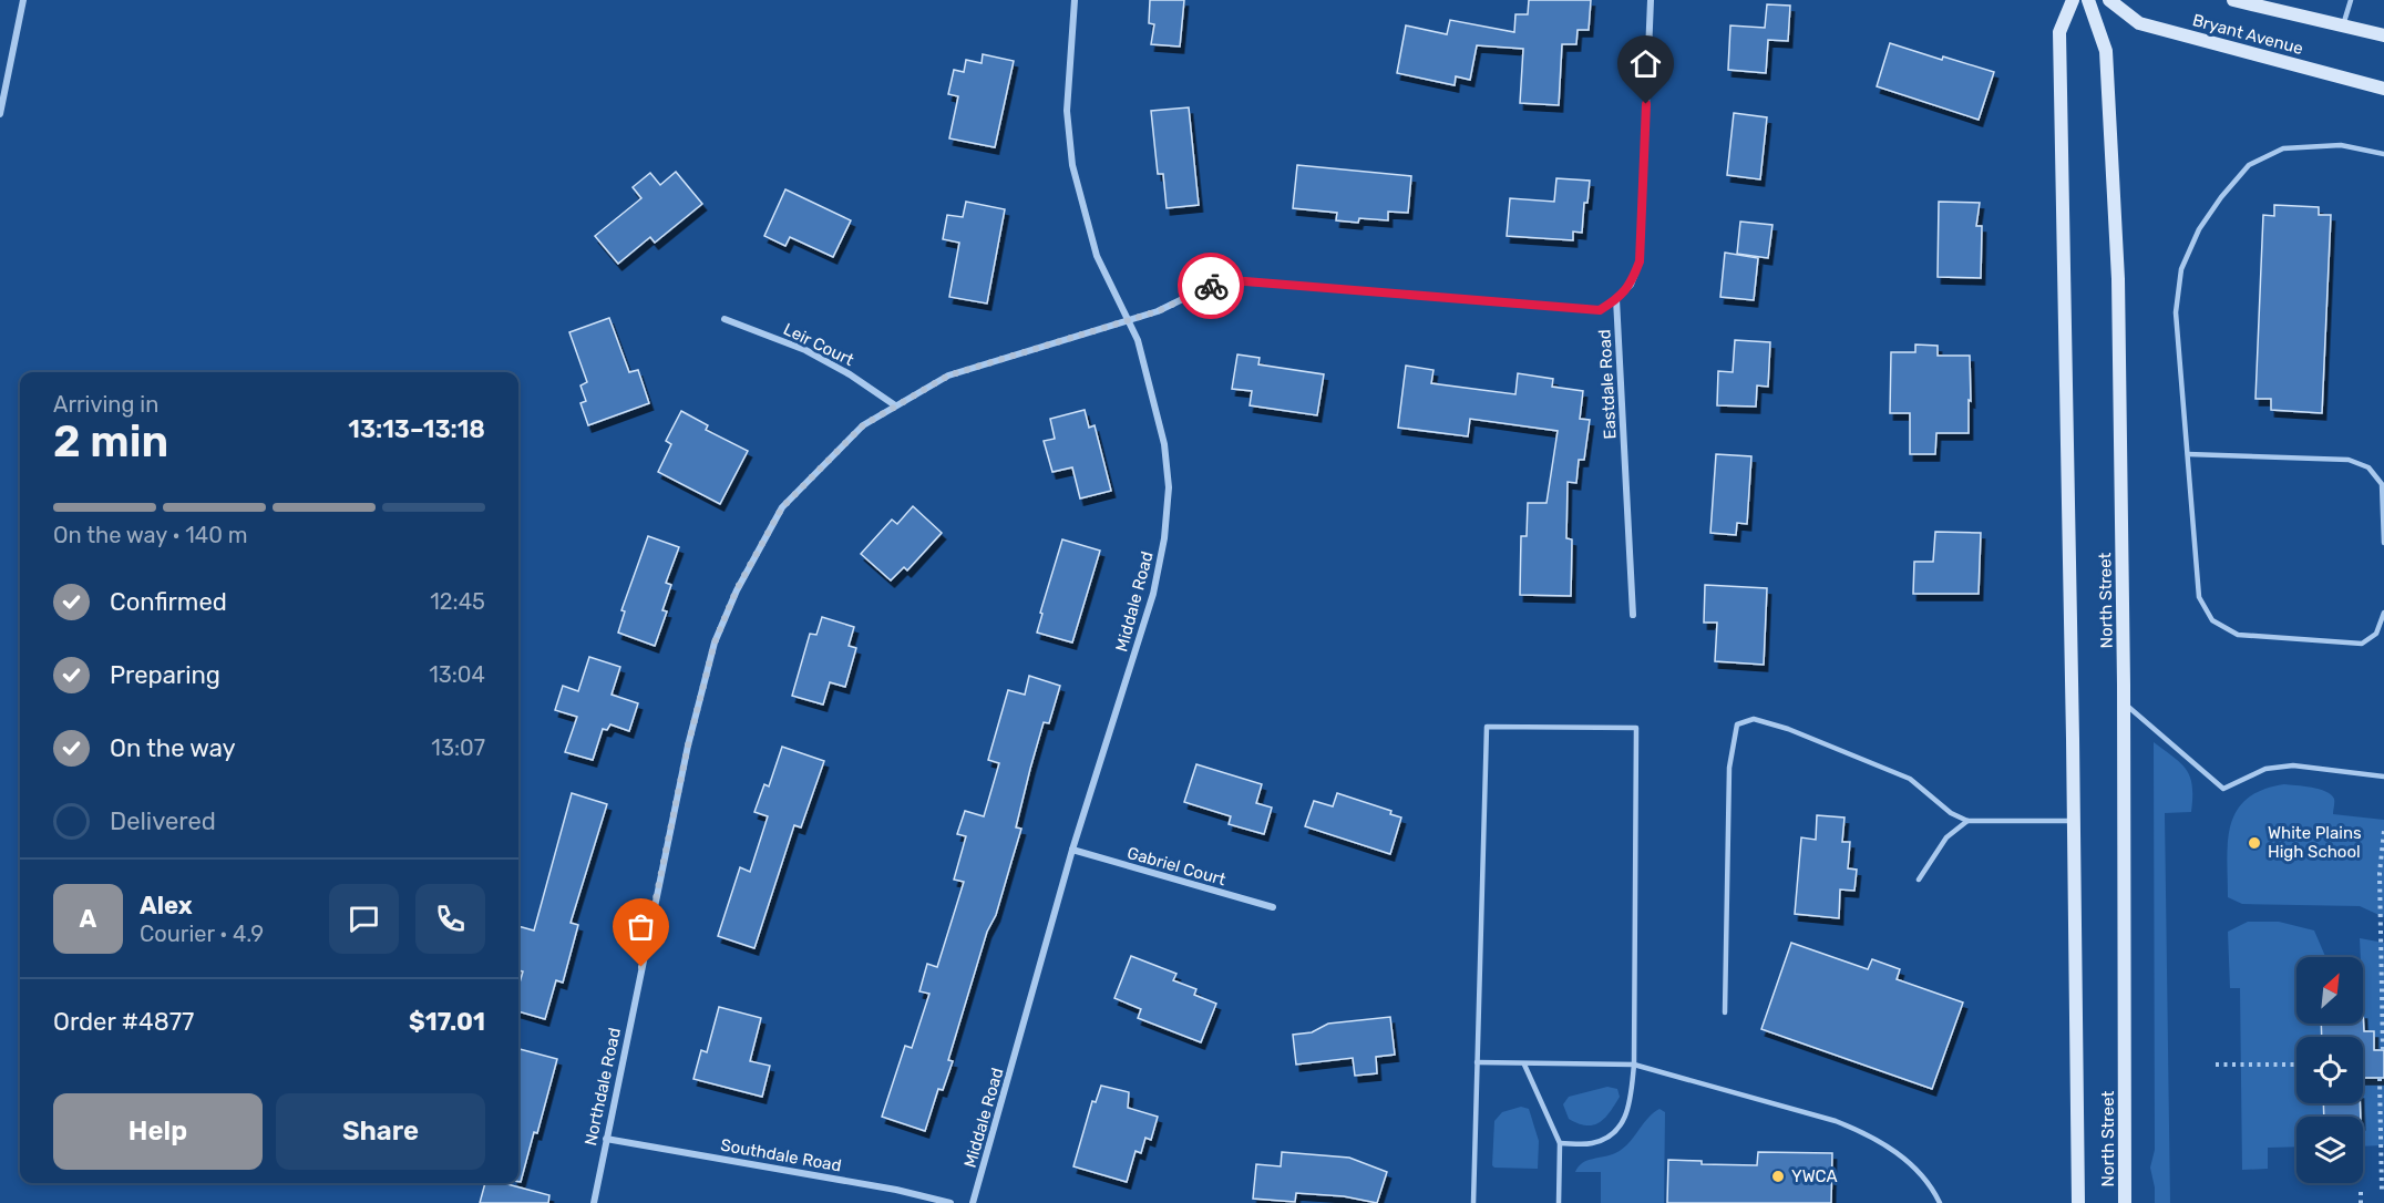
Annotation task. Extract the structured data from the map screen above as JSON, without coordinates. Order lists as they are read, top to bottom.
{
  "streets": {
    "main road": ["Bryant Avenue", "North Street"],
    "street": [
      "Leir Court",
      "Eastdale Road",
      "Middale Road",
      "Gabriel Court",
      "Northdale Road",
      "Southdale Road"
    ]
  },
  "crossings": [
    ["Leir Court", "Northdale Road"],
    ["Eastdale Road", "Northdale Road"],
    ["Middale Road", "Gabriel Court"],
    ["Middale Road", "Northdale Road"],
    ["Northdale Road", "Southdale Road"]
  ],
  "places": ["White Plains High School", "YWCA"],
  "north": "top right",
  "page": {
    "heading": ["2 min", "Arriving in", "13:13–13:18"],
    "panel": [
      "Alex",
      "Courier · 4.9",
      "Order #4877",
      "$17.01"
    ],
    "bar": "On the way · 140 m",
    "list": [
      ["Confirmed", "12:45"],
      ["Preparing", "13:04"],
      ["On the way", "13:07"],
      "Delivered"
    ],
    "round": "A",
    "buttons": ["Help", "Share"]
  }
}
